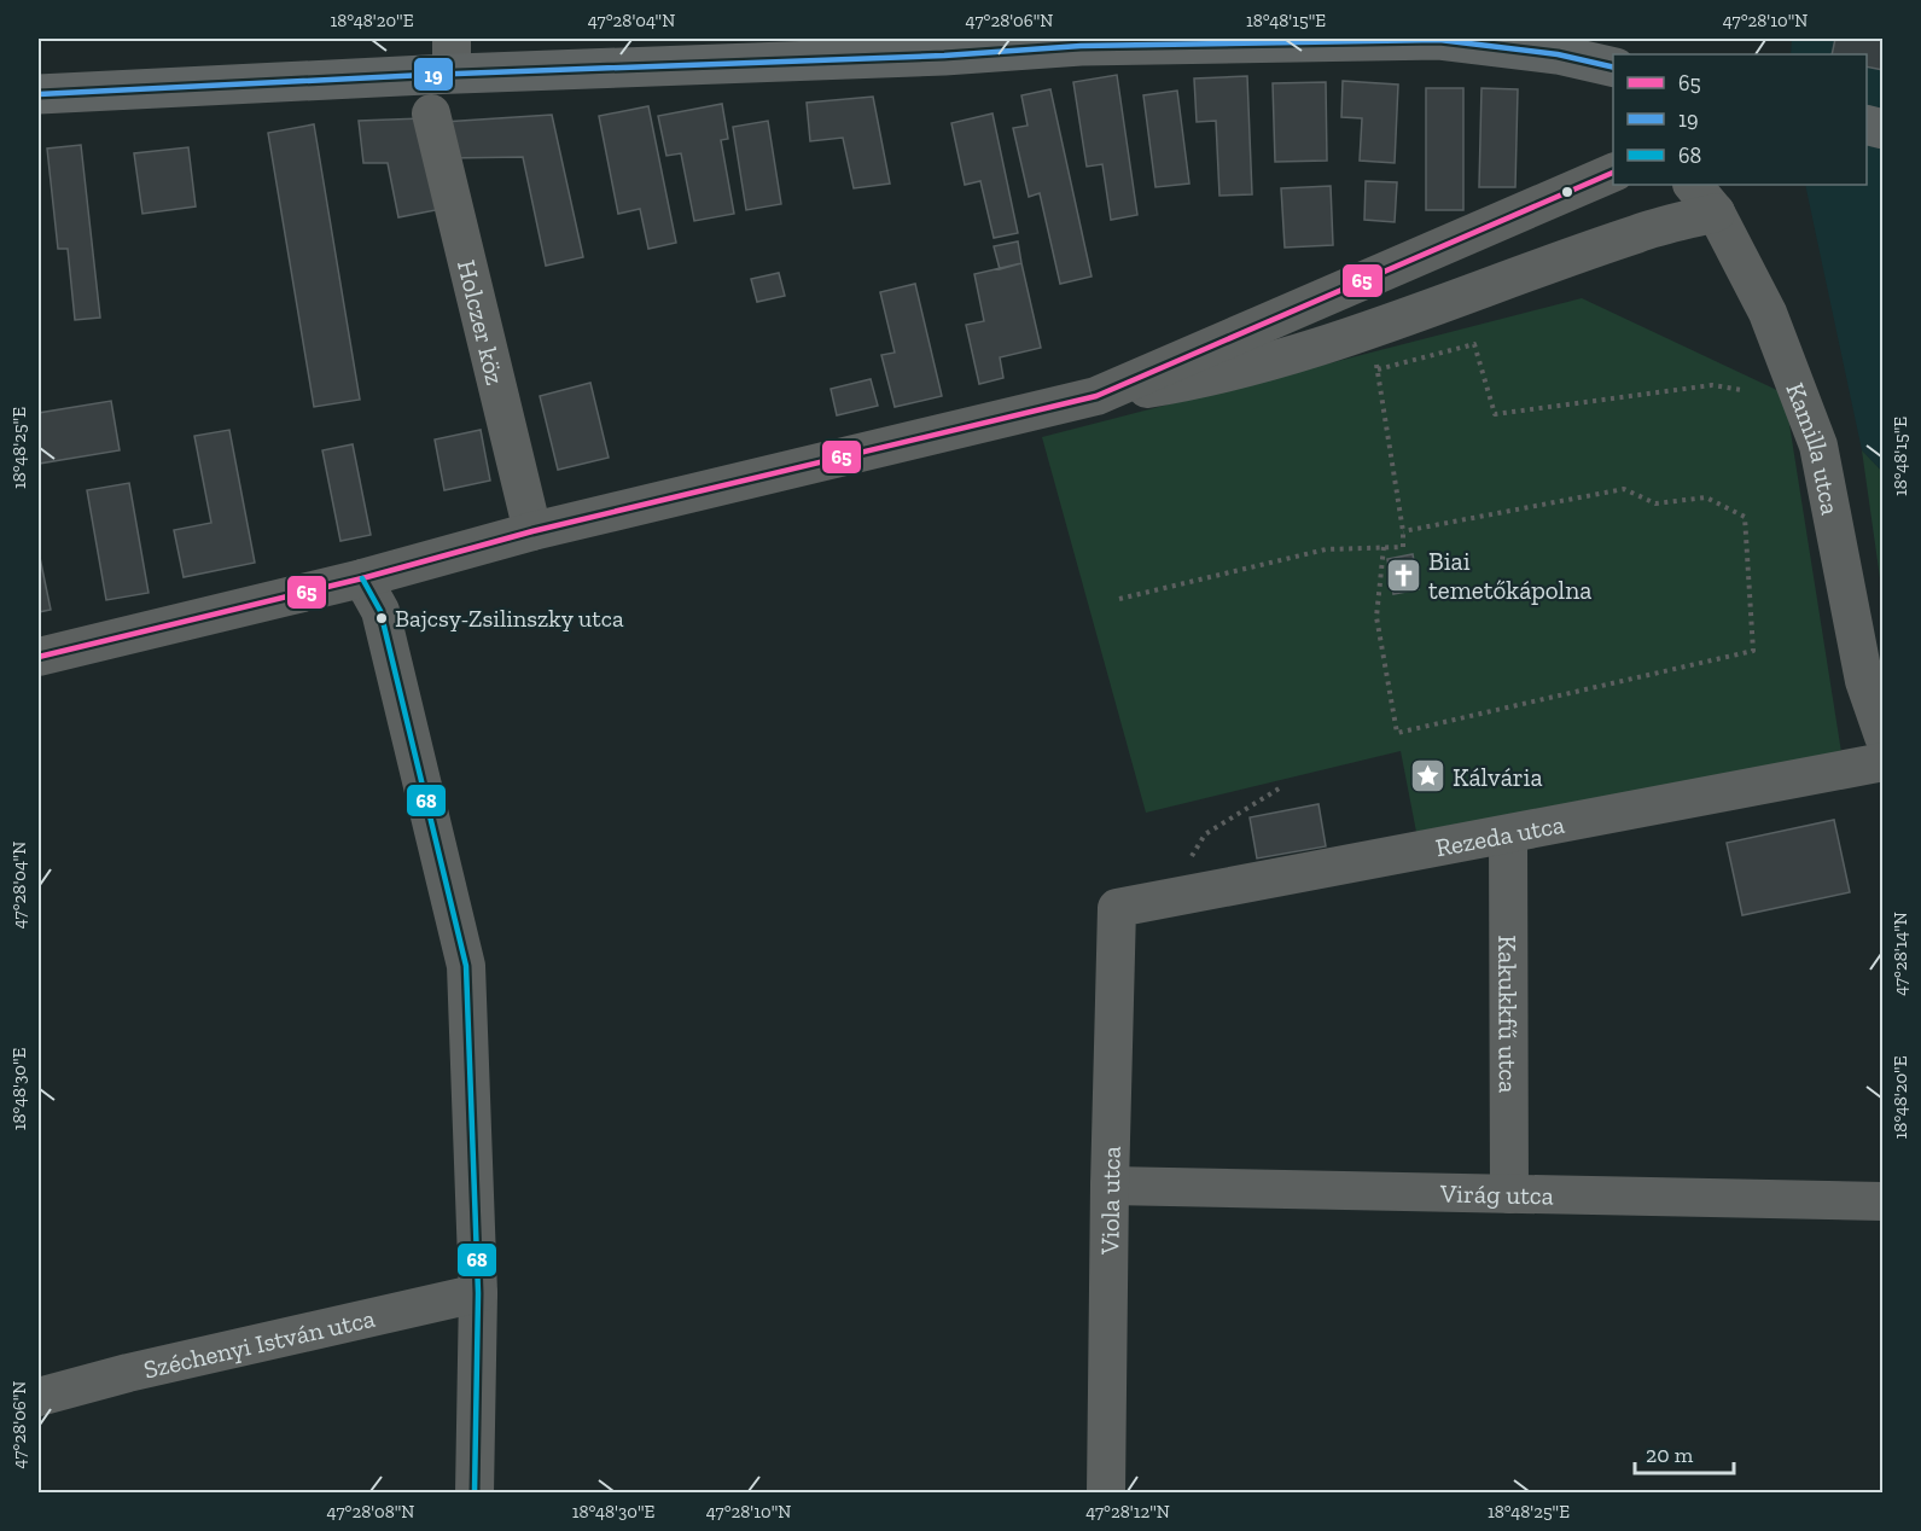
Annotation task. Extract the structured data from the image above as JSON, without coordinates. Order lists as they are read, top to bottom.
{
  "streets": {
    "street": [
      "Holczer köz",
      "Kamilla utca",
      "Rezeda utca",
      "Kakukkfű utca",
      "Virág utca",
      "Viola utca",
      "Széchenyi István utca"
    ]
  },
  "crossings": [
    ["Rezeda utca", "Kakukkfű utca"],
    ["Rezeda utca", "Viola utca"],
    ["Kakukkfű utca", "Virág utca"],
    ["Virág utca", "Viola utca"]
  ],
  "places": {
    "church": ["Biai temetőkápolna"],
    "other": ["Bajcsy-Zsilinszky utca"],
    "place": ["Kálvária"]
  },
  "lines": ["transit line 19", "transit line 65", "transit line 68"],
  "legend": ["65", "19", "68"],
  "scale_bar": "20 m",
  "coordinates": [
    "18°48'20\"E",
    "47°28'04\"N",
    "47°28'06\"N",
    "18°48'15\"E",
    "47°28'10\"N",
    "18°48'25\"E",
    "47°28'14\"N",
    "18°48'30\"E",
    "47°28'08\"N",
    "47°28'12\"N"
  ]
}
